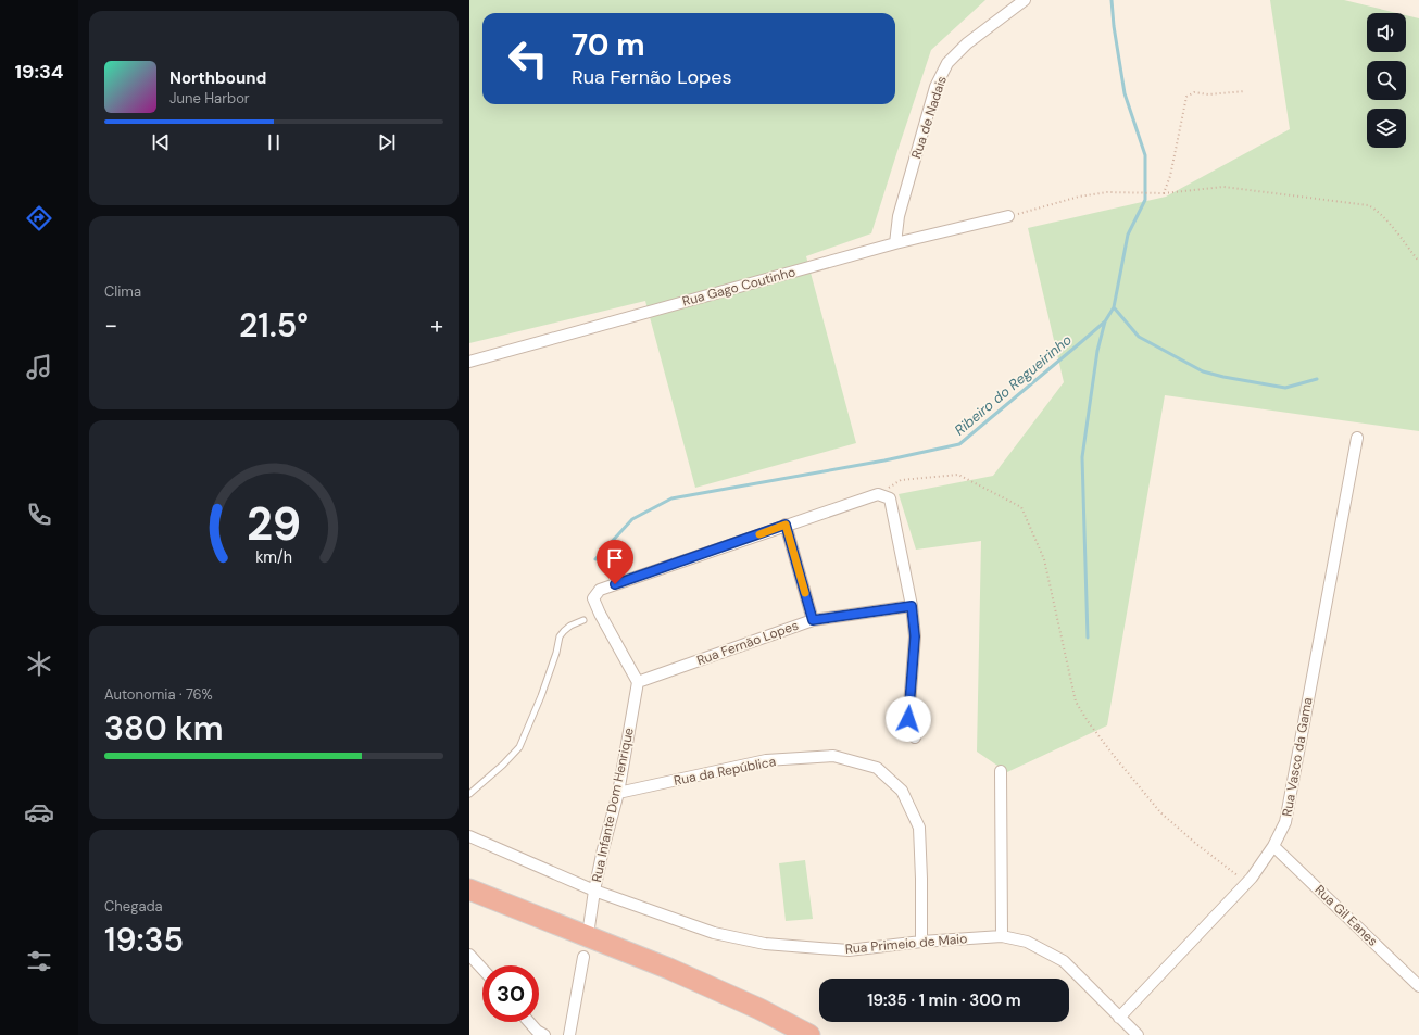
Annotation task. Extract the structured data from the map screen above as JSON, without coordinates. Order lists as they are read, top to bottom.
{
  "streets": {
    "street": [
      "Rua de Nadais",
      "Rua Gago Coutinho",
      "Rua Fernão Lopes",
      "Rua Vasco da Gama",
      "Rua da República",
      "Rua Infante Dom Henrique",
      "Rua Gil Eanes",
      "Rua Primeio de Maio"
    ]
  },
  "crossings": [
    ["Rua de Nadais", "Rua Gago Coutinho"],
    ["Rua Fernão Lopes", "Rua Infante Dom Henrique"],
    ["Rua Vasco da Gama", "Rua Gil Eanes"],
    ["Rua Vasco da Gama", "Rua Primeio de Maio"],
    ["Rua da República", "Rua Infante Dom Henrique"],
    ["Rua da República", "Rua Primeio de Maio"],
    ["Rua Infante Dom Henrique", "Rua Primeio de Maio"]
  ],
  "water": ["Ribeiro do Regueirinho"],
  "page": {
    "tabs": "19:34",
    "turn": ["70 m", "Rua Fernão Lopes"],
    "song": ["Northbound", "June Harbor"],
    "tile": [
      "Clima",
      ["Autonomia · 76%", "380 km"],
      ["Chegada", "19:35"]
    ],
    "heat": ["−", "21.5°", "+"],
    "limit": "30",
    "trip": "19:35 · 1 min · 300 m",
    "gauge": ["29", "km/h"]
  }
}
